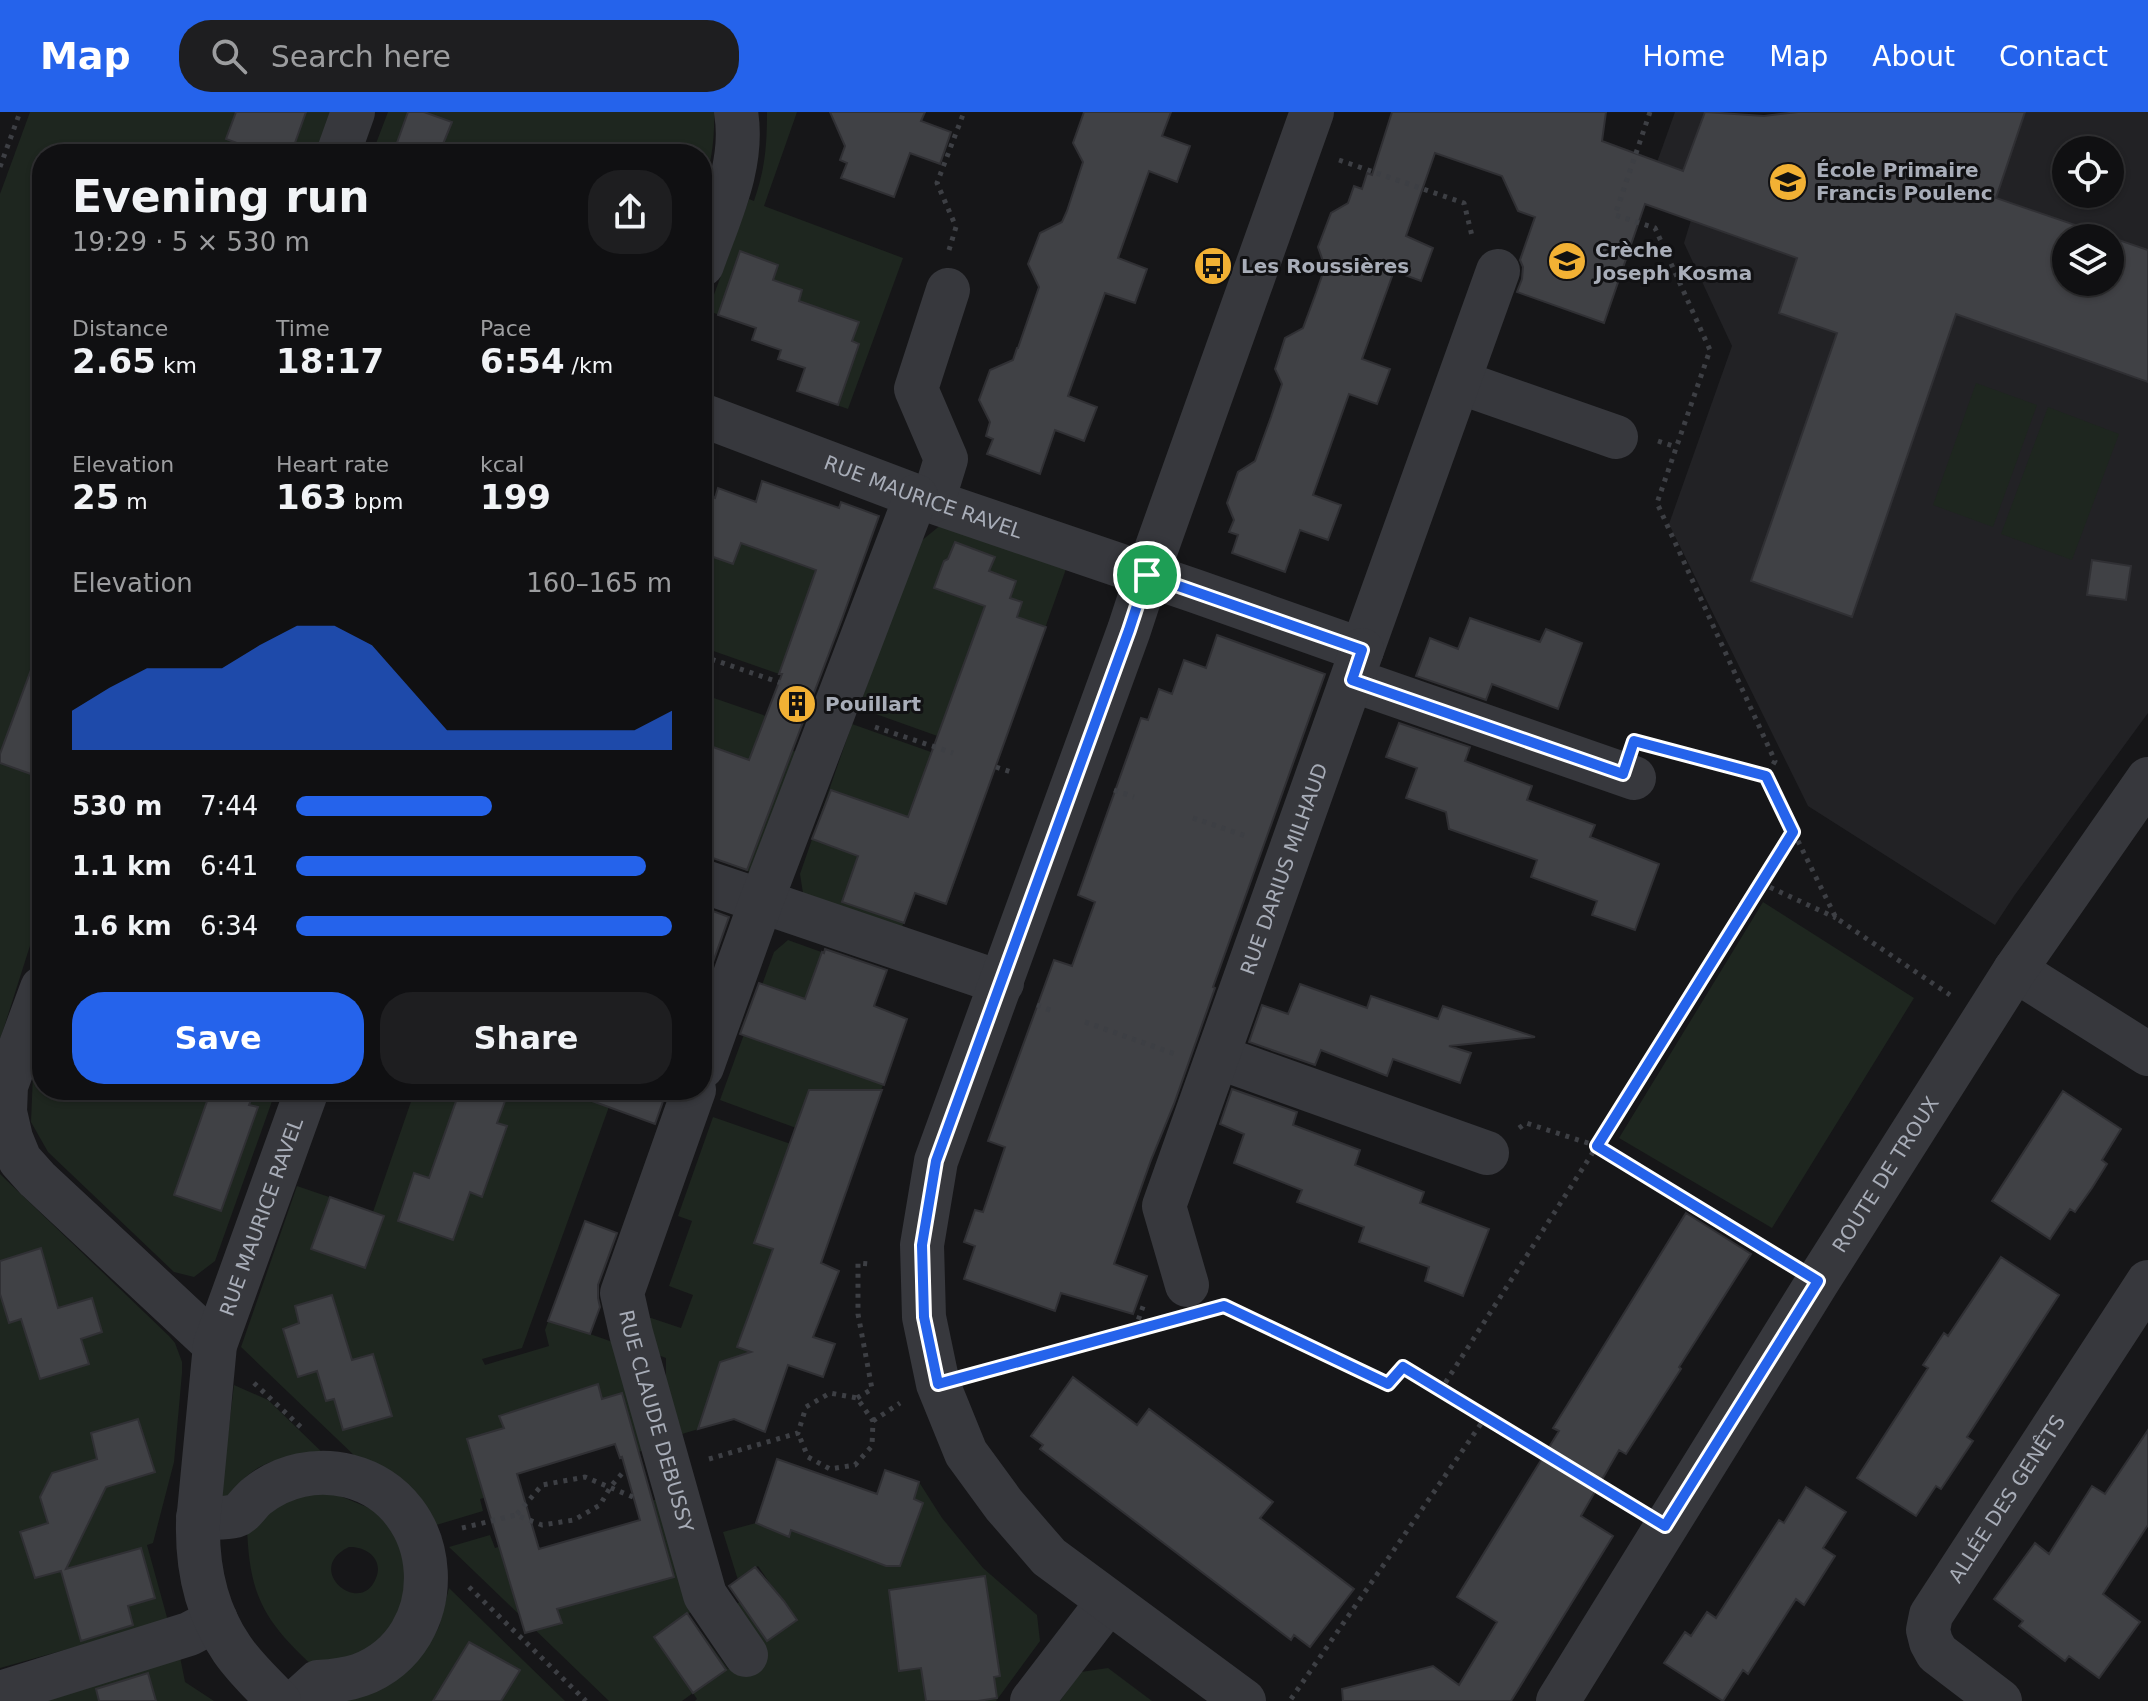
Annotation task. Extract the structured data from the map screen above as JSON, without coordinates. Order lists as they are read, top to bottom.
{
  "streets": {
    "street": [
      "RUE MAURICE RAVEL",
      "RUE DARIUS MILHAUD",
      "ROUTE DE TROUX",
      "RUE CLAUDE DEBUSSY",
      "ALLÉE DES GENÊTS"
    ]
  },
  "crossings": [
    ["RUE MAURICE RAVEL", "RUE DARIUS MILHAUD"]
  ],
  "places": {
    "school or university": ["École Primaire Francis Poulenc", "Crèche Joseph Kosma"],
    "bus stop": ["Les Roussières"],
    "building": ["Pouillart"]
  },
  "page": {
    "header": "Map",
    "search": "Search here",
    "nav": [
      "Home",
      "Map",
      "About",
      "Contact"
    ],
    "heading": ["Evening run", "19:29 · 5 × 530 m"],
    "stats": [
      ["Distance", "2.65 km"],
      ["Time", "18:17"],
      ["Pace", "6:54 /km"],
      ["Elevation", "25 m"],
      ["Heart rate", "163 bpm"],
      ["kcal", "199"]
    ],
    "chart": ["Elevation", "160–165 m"],
    "list": [
      {
        "name": "530 m",
        "note": "7:44"
      },
      {
        "name": "1.1 km",
        "note": "6:41"
      },
      {
        "name": "1.6 km",
        "note": "6:34"
      }
    ],
    "buttons": ["Save", "Share"]
  }
}
